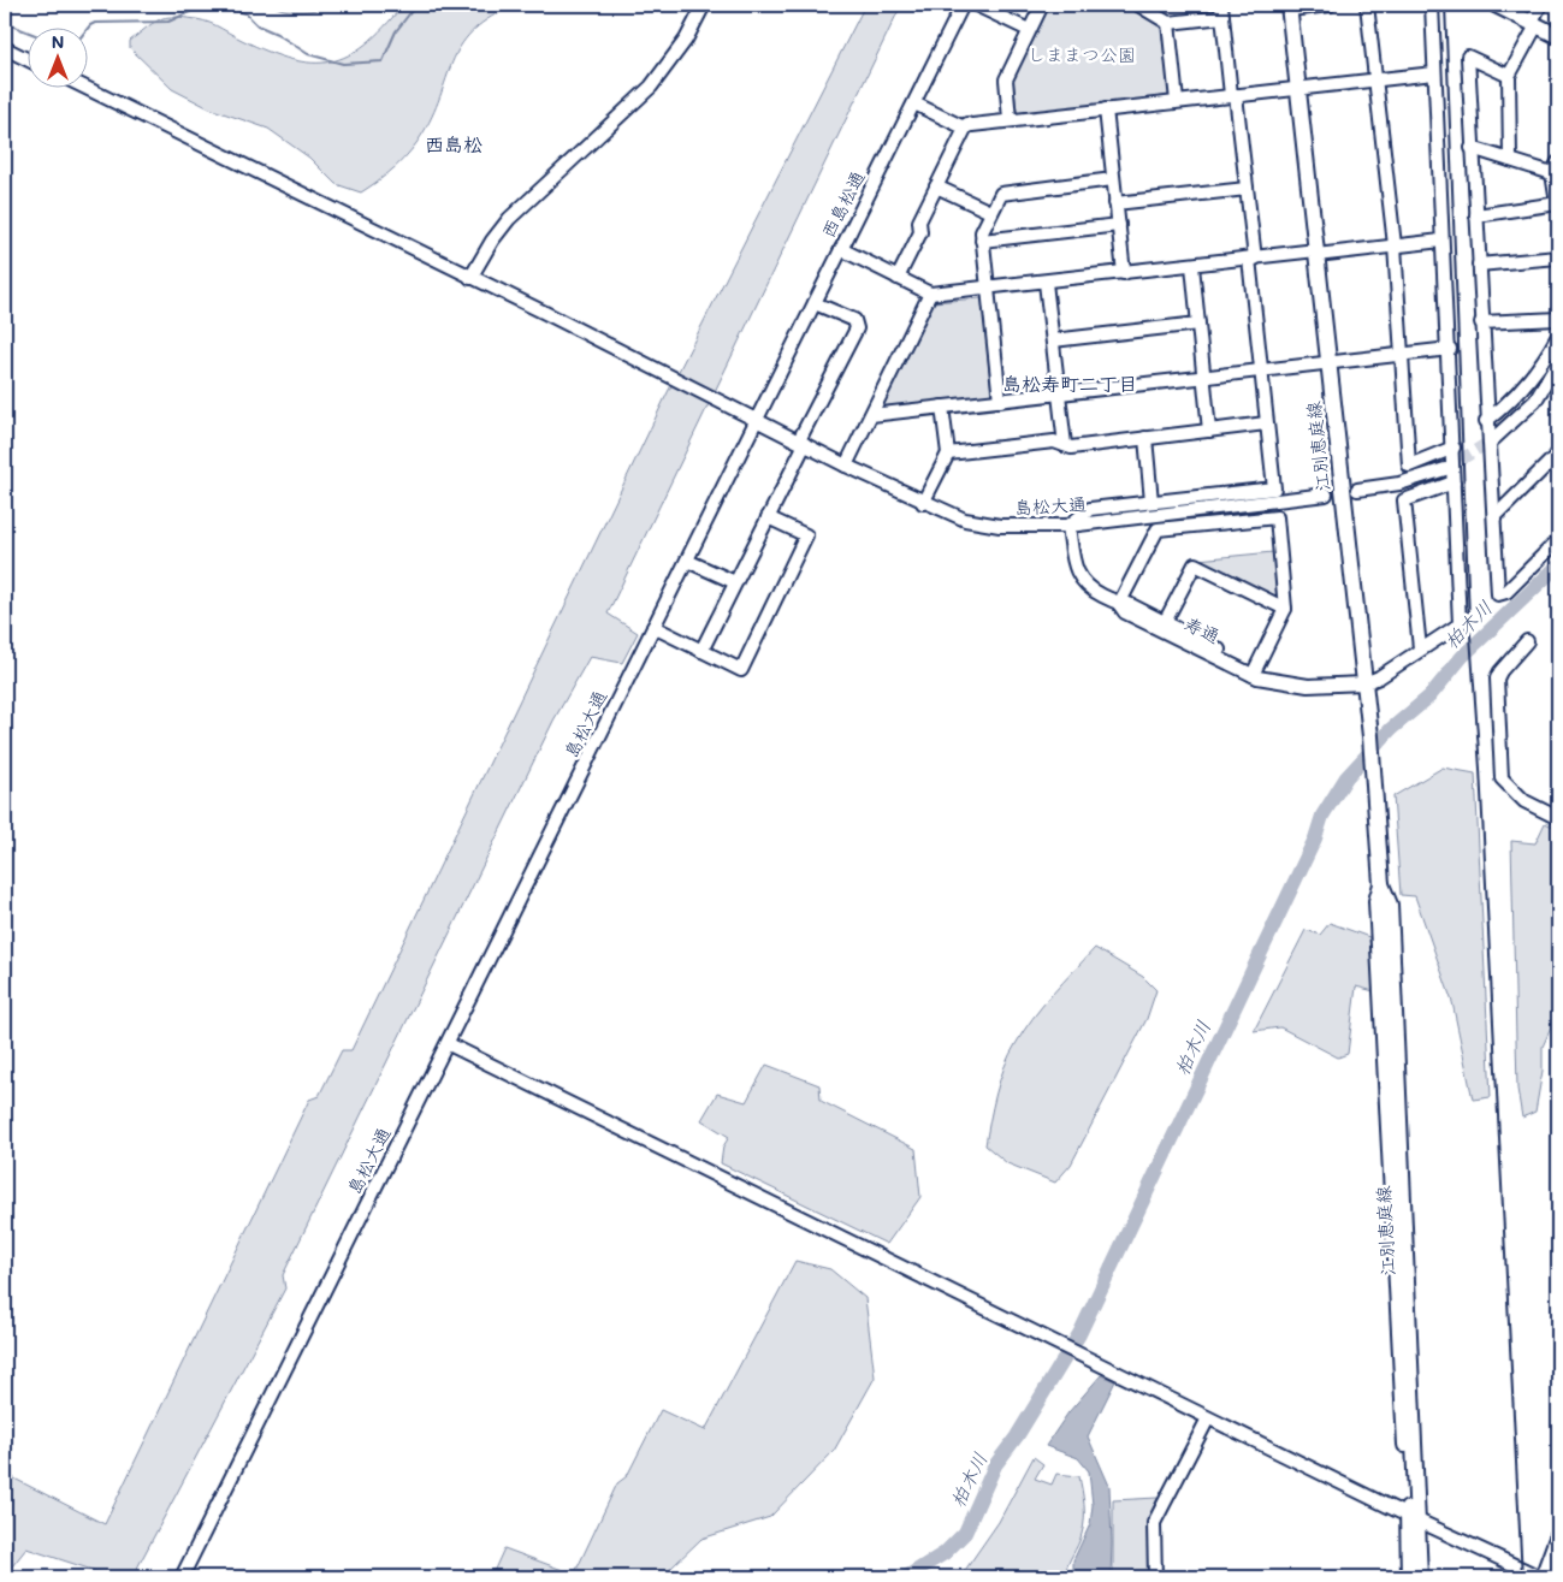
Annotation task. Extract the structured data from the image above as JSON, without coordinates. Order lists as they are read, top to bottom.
{
  "streets": {
    "main road": ["江別恵庭線"],
    "street": ["西島松通", "島松大通", "寿通"]
  },
  "crossings": [
    ["西島松通", "島松大通"],
    ["江別恵庭線", "寿通"],
    ["島松大通", "寿通"]
  ],
  "districts": ["西島松", "島松寿町二丁目"],
  "water": ["柏木川"],
  "parks": ["しままつ公園"],
  "north": "top"
}
